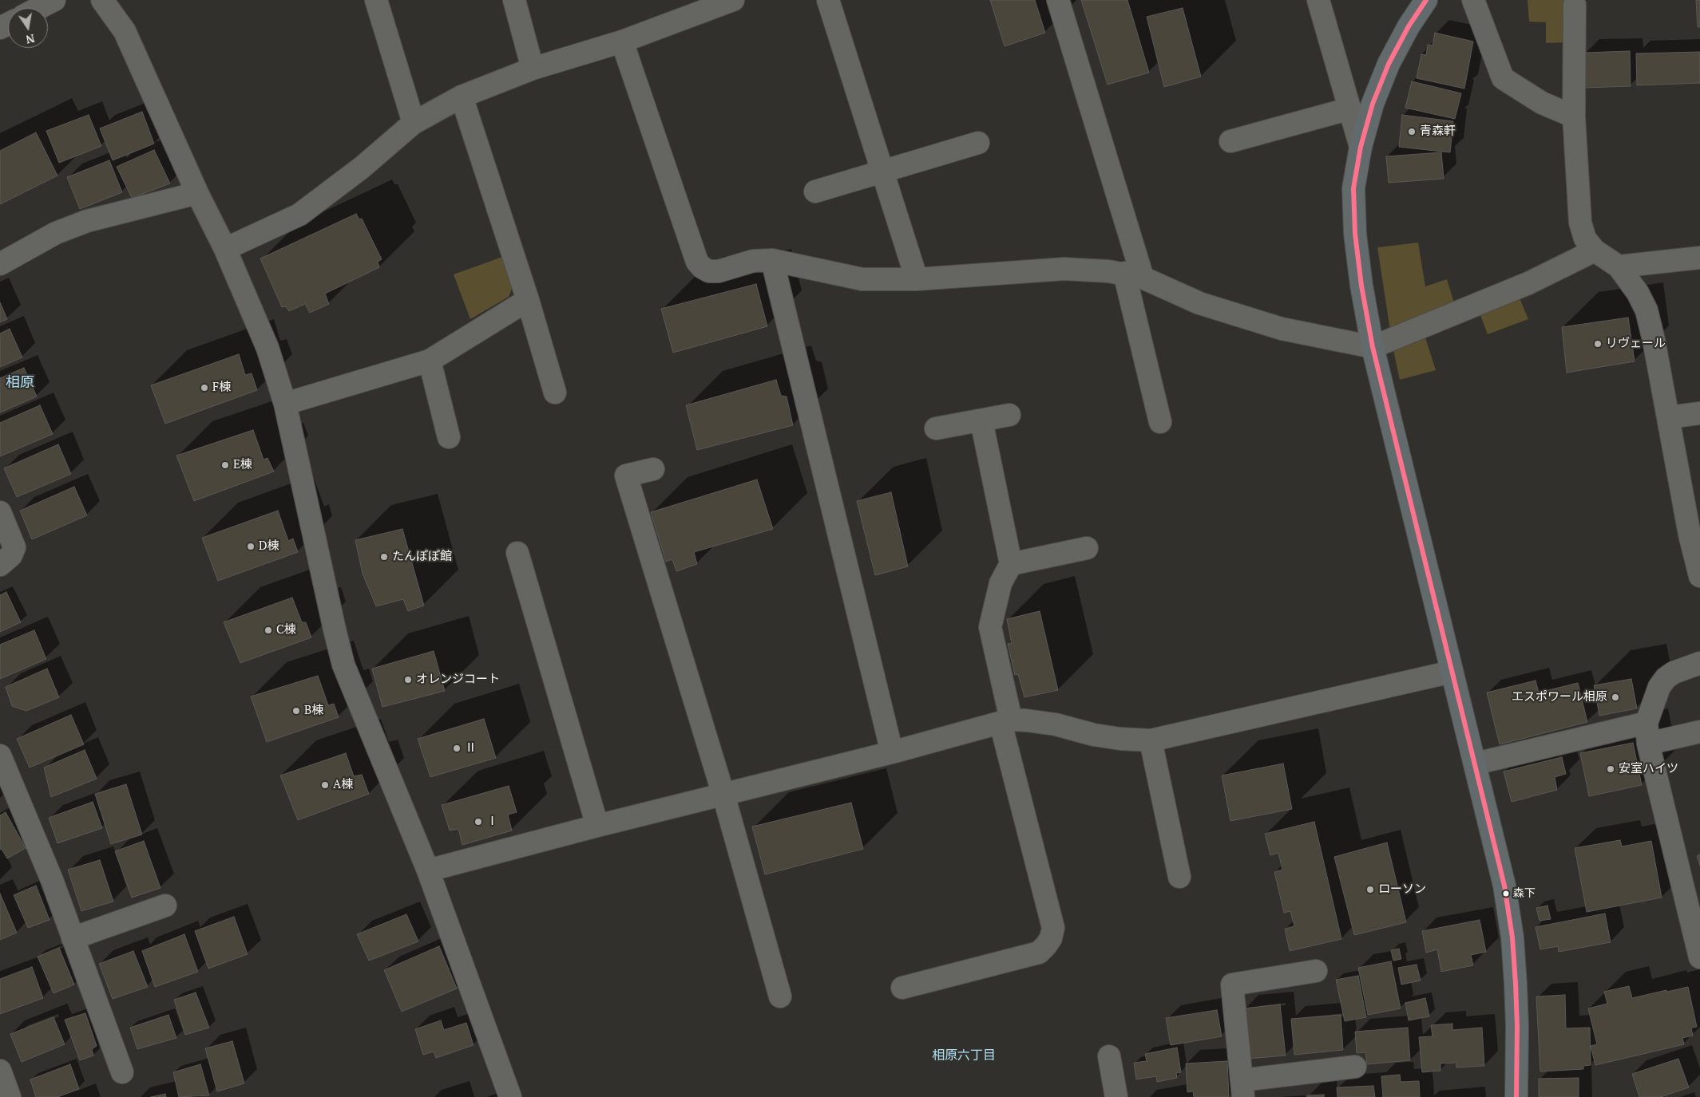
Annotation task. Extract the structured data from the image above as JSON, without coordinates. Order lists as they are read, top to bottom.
{
  "districts": ["相原", "相原六丁目"],
  "places": [
    "青森軒",
    "リヴェール",
    "F棟",
    "E棟",
    "D棟",
    "たんぽぽ館",
    "C棟",
    "オレンジコート",
    "エスポワール相原",
    "B棟",
    "Ⅱ",
    "安室ハイツ",
    "A棟",
    "Ⅰ",
    "ローソン",
    "森下"
  ],
  "north": "bottom"
}
